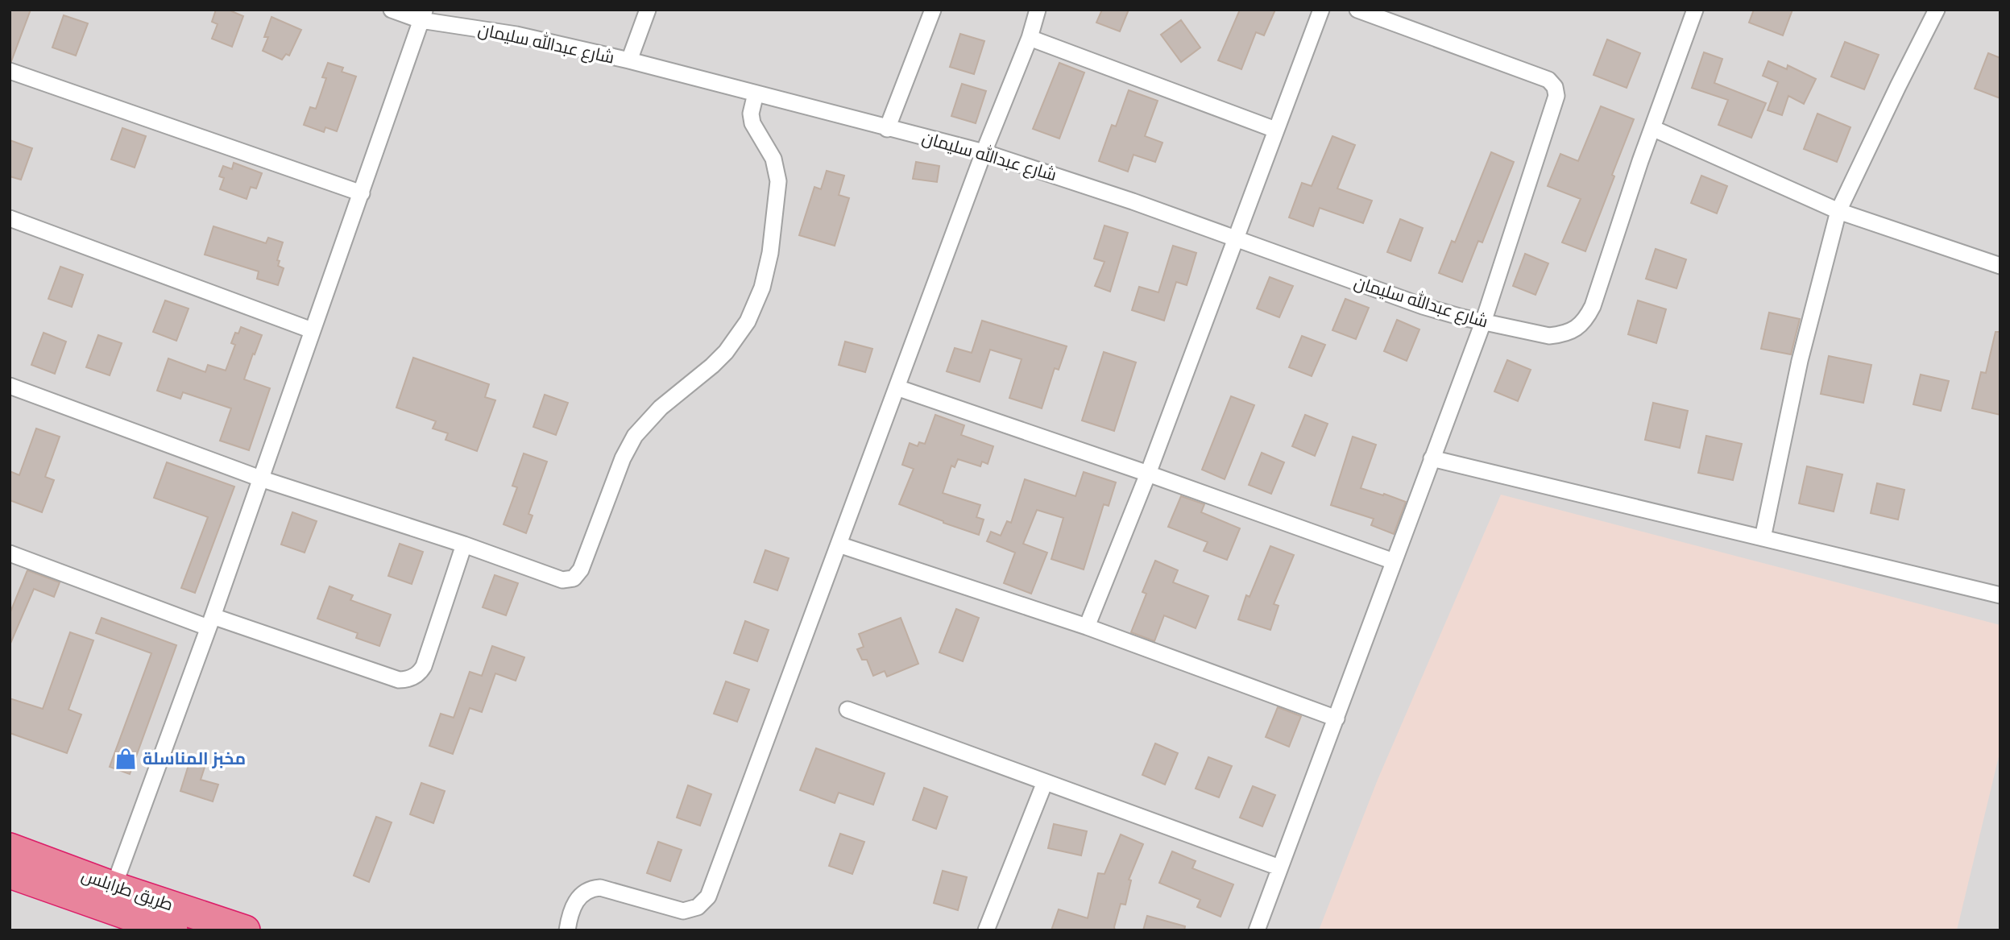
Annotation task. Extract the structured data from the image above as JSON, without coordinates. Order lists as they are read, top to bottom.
{
  "streets": {
    "highway": ["طريق طرابلس"],
    "street": ["شارع عبدالله سليمان"]
  },
  "places": {
    "shop": ["مخبز المناسلة"]
  }
}
